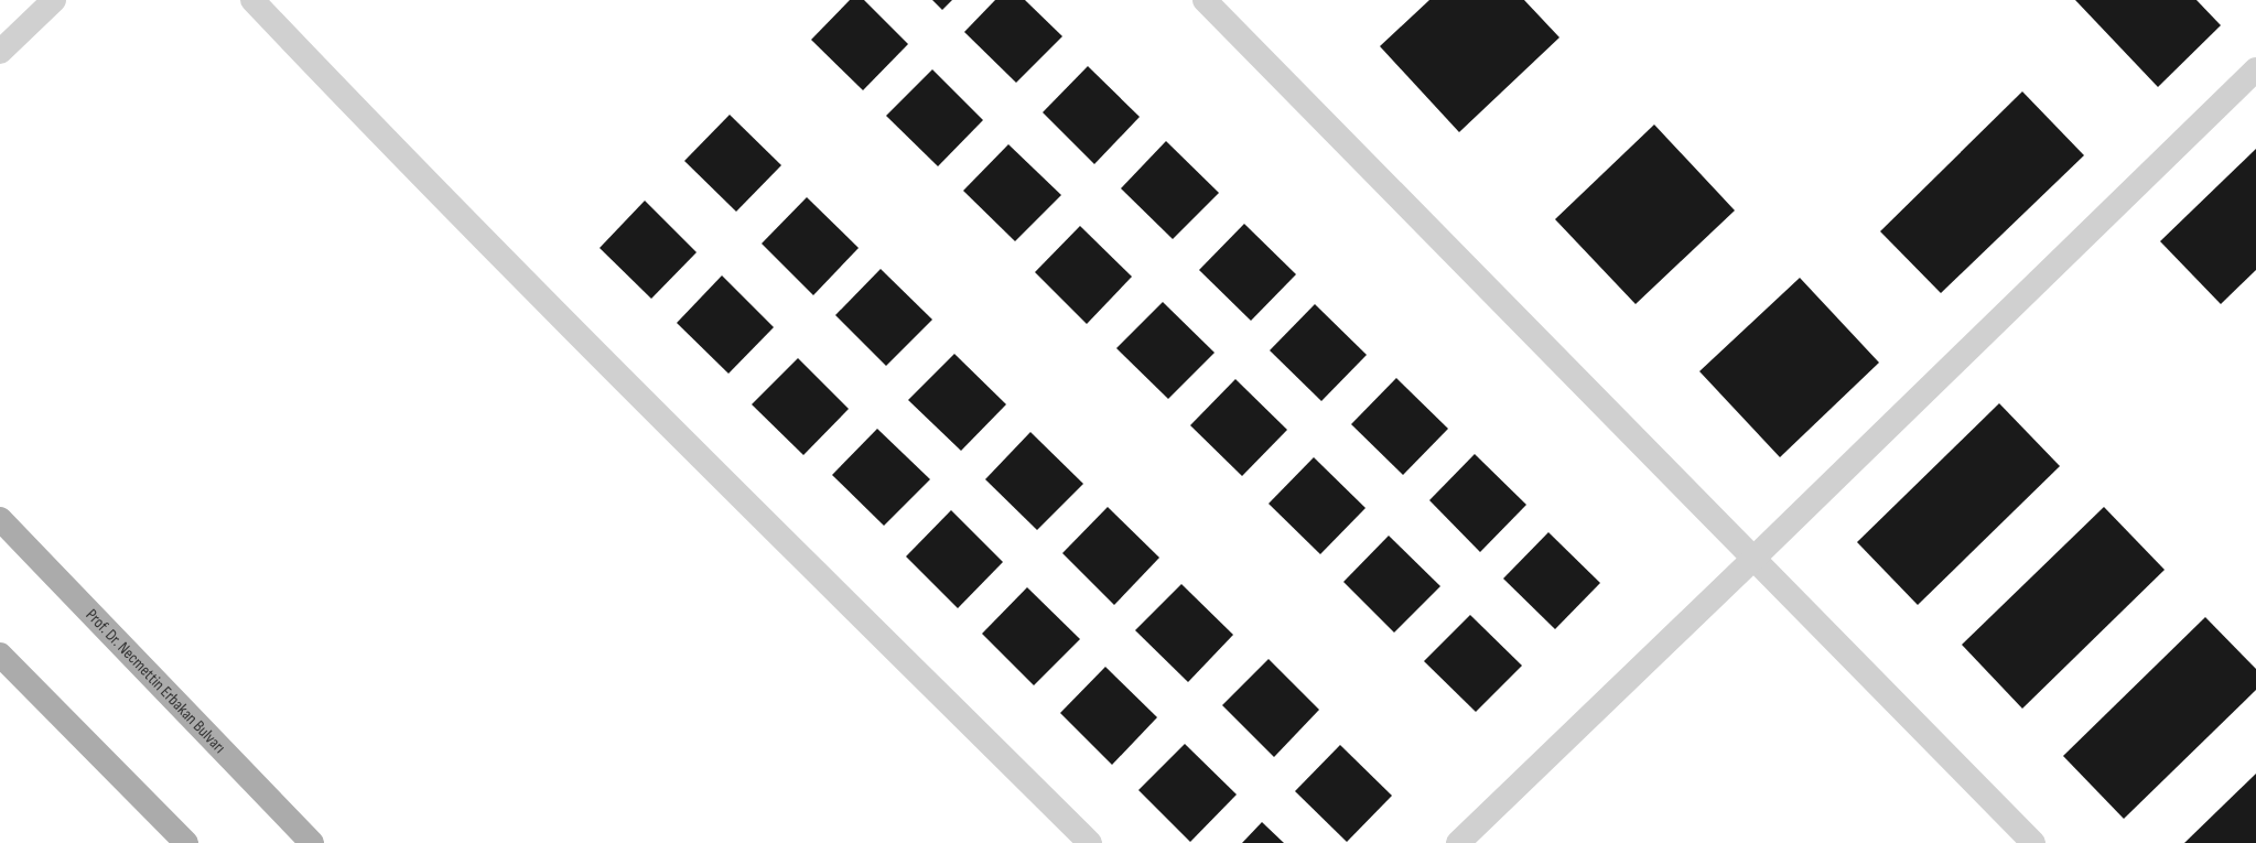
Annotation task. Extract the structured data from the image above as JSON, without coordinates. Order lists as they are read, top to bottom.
{
  "streets": {
    "main road": ["Prof. Dr. Necmettin Erbakan Bulvarı"]
  }
}
